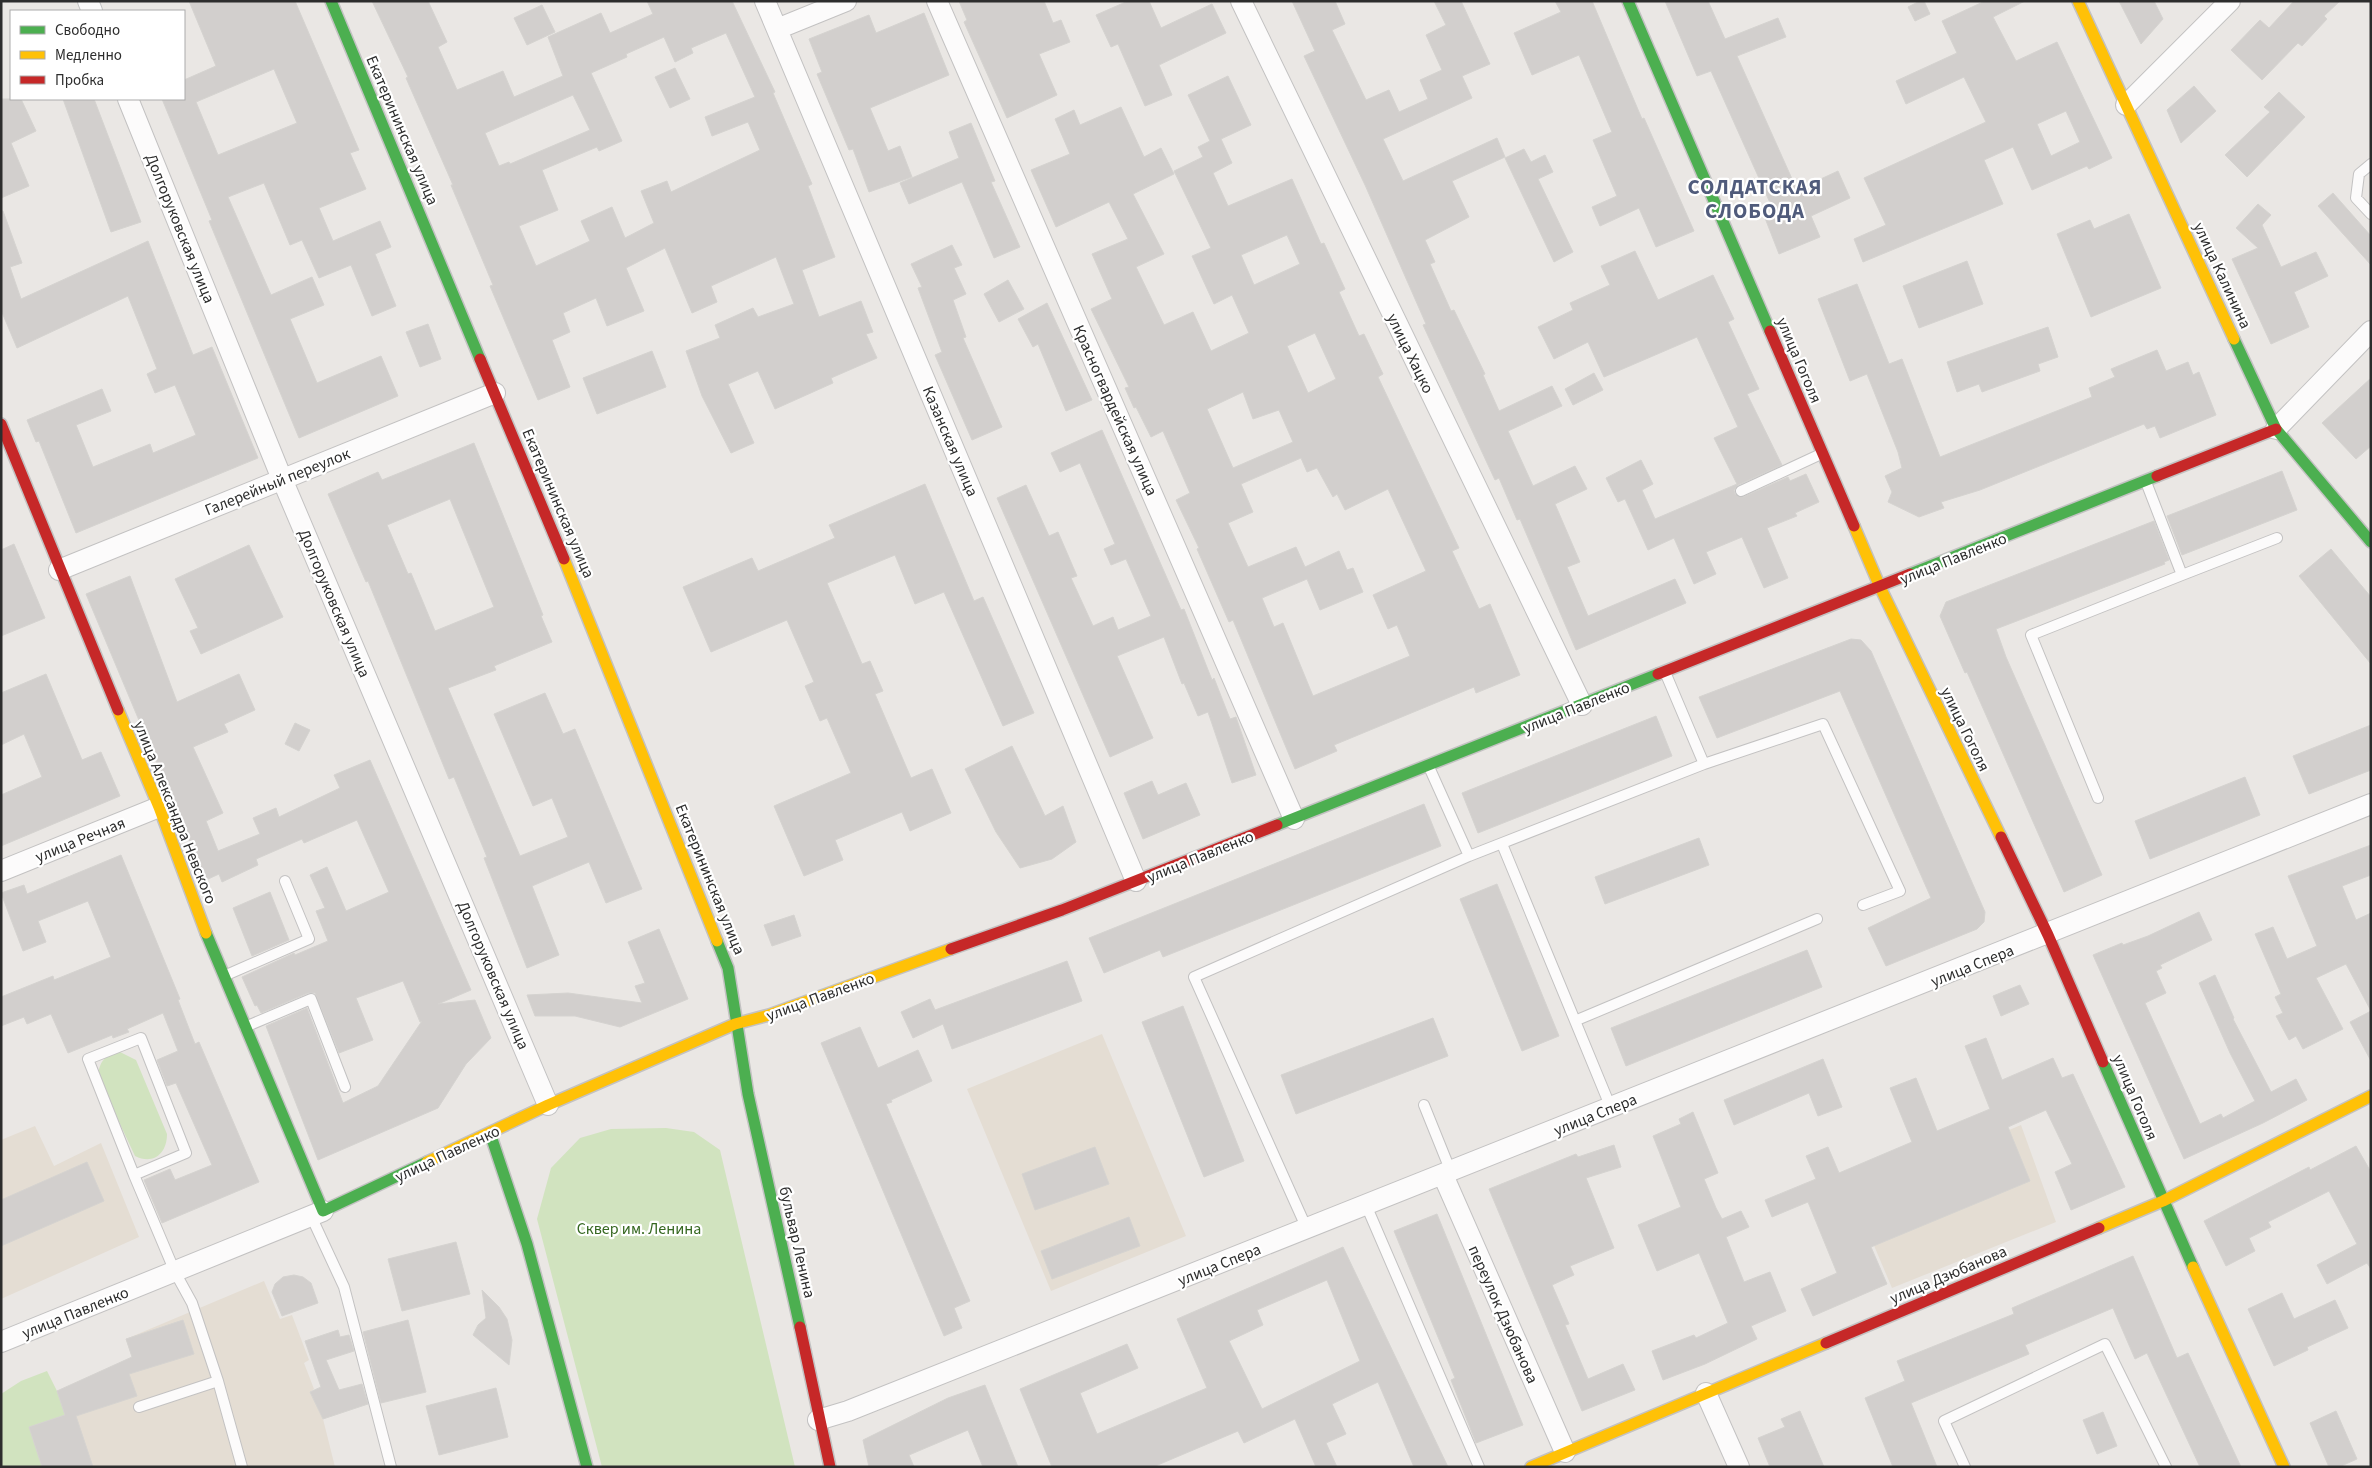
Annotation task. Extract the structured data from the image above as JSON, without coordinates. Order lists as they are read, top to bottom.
{
  "streets": {
    "main road": [
      "Екатерининская улица",
      "улица Калинина",
      "улица Гоголя",
      "улица Павленко",
      "улица Александра Невского",
      "бульвар Ленина",
      "улица Дзюбанова"
    ],
    "street": [
      "Долгоруковская улица",
      "улица Хацко",
      "Красногвардейская улица",
      "Казанская улица",
      "Галерейный переулок",
      "улица Речная",
      "улица Спера",
      "переулок Дзюбанова"
    ]
  },
  "crossings": [
    ["Екатерининская улица", "Галерейный переулок"],
    ["Екатерининская улица", "улица Павленко"],
    ["Екатерининская улица", "бульвар Ленина"],
    ["Долгоруковская улица", "Галерейный переулок"],
    ["Долгоруковская улица", "улица Павленко"],
    ["улица Калинина", "улица Павленко"],
    ["улица Хацко", "улица Павленко"],
    ["улица Гоголя", "улица Павленко"],
    ["улица Гоголя", "улица Спера"],
    ["улица Гоголя", "улица Дзюбанова"],
    ["Красногвардейская улица", "улица Павленко"],
    ["Казанская улица", "улица Павленко"],
    ["Галерейный переулок", "улица Александра Невского"],
    ["улица Павленко", "улица Александра Невского"],
    ["улица Павленко", "бульвар Ленина"],
    ["улица Александра Невского", "улица Речная"],
    ["улица Спера", "бульвар Ленина"],
    ["улица Спера", "переулок Дзюбанова"],
    ["улица Дзюбанова", "переулок Дзюбанова"]
  ],
  "districts": ["СОЛДАТСКАЯ СЛОБОДА"],
  "parks": ["Сквер им. Ленина"],
  "legend": ["Свободно", "Медленно", "Пробка"]
}
